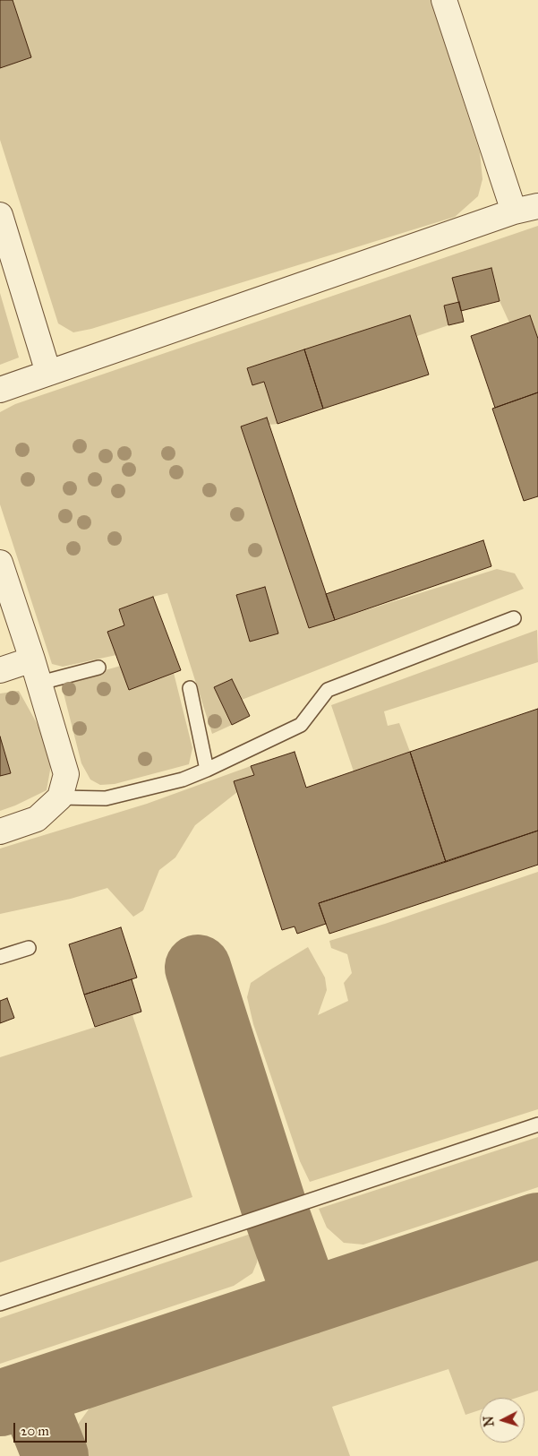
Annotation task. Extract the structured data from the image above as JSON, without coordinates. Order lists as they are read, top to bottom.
{
  "scale_bar": "20 m",
  "north": "left"
}
